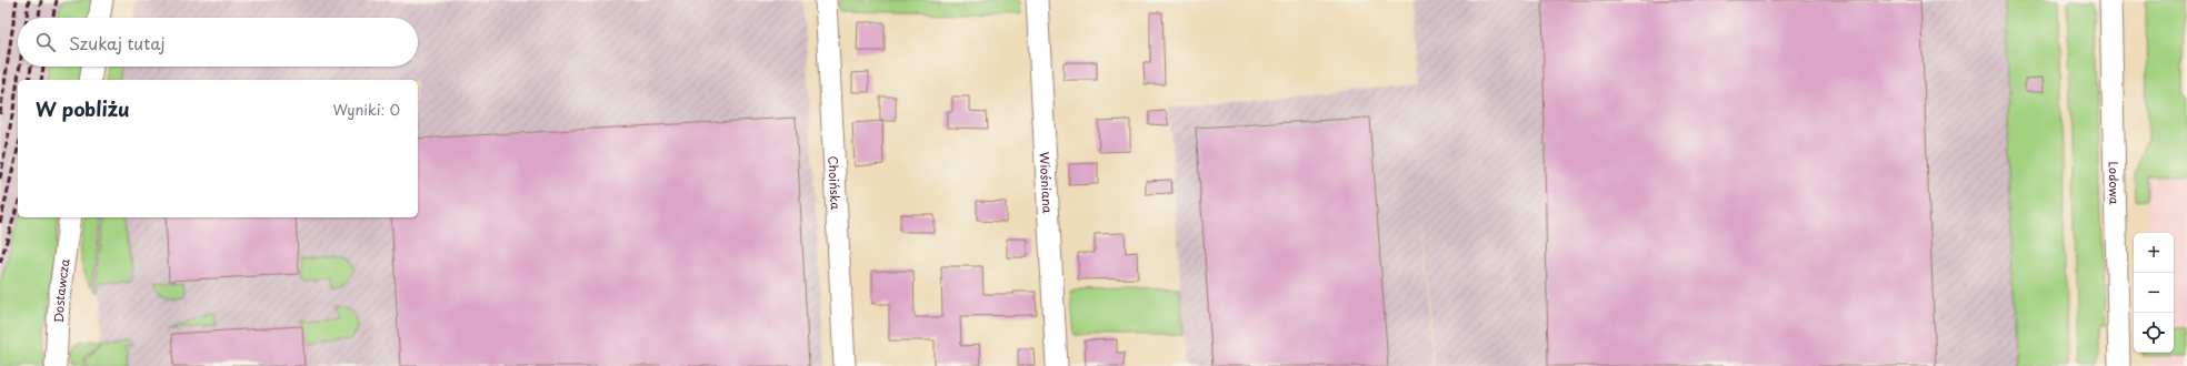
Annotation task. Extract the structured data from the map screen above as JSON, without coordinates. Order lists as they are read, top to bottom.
{
  "streets": {
    "street": [
      "Choińska",
      "Wiośniana",
      "Lodowa",
      "Dostawcza"
    ]
  },
  "page": {
    "search": "Szukaj tutaj",
    "heading": ["W pobliżu", "Wyniki: 0"],
    "map_buttons": ["+", "−"]
  }
}
